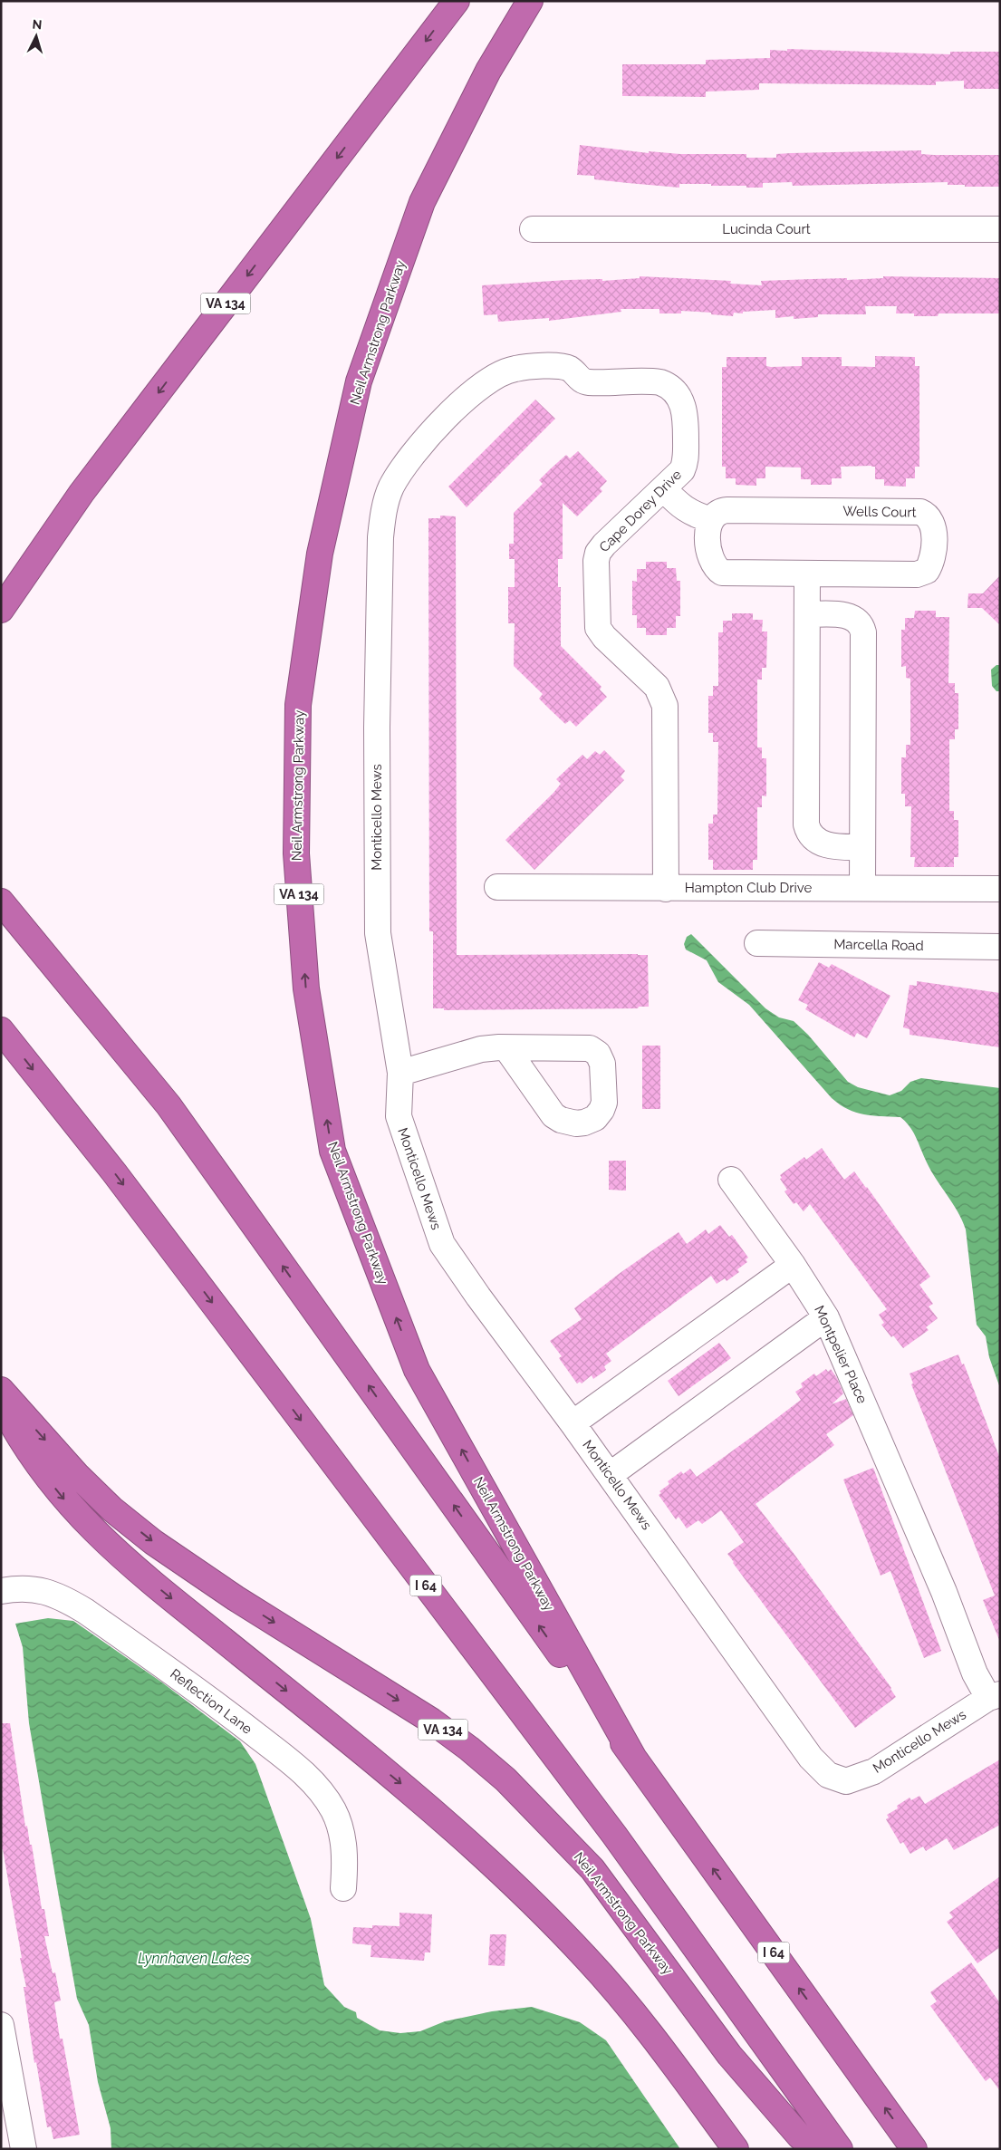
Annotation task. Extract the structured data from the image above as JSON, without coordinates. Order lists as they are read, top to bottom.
{
  "streets": {
    "highway": ["VA 134", "Neil Armstrong Parkway", "I 64"],
    "street": [
      "Lucinda Court",
      "Cape Dorey Drive",
      "Wells Court",
      "Monticello Mews",
      "Hampton Club Drive",
      "Marcella Road",
      "Montpelier Place",
      "Reflection Lane"
    ]
  },
  "crossings": [
    ["Neil Armstrong Parkway", "I 64"],
    ["Cape Dorey Drive", "Monticello Mews"],
    ["Cape Dorey Drive", "Hampton Club Drive"],
    ["Monticello Mews", "Montpelier Place"]
  ],
  "water": ["Lynnhaven Lakes"],
  "north": "top"
}
